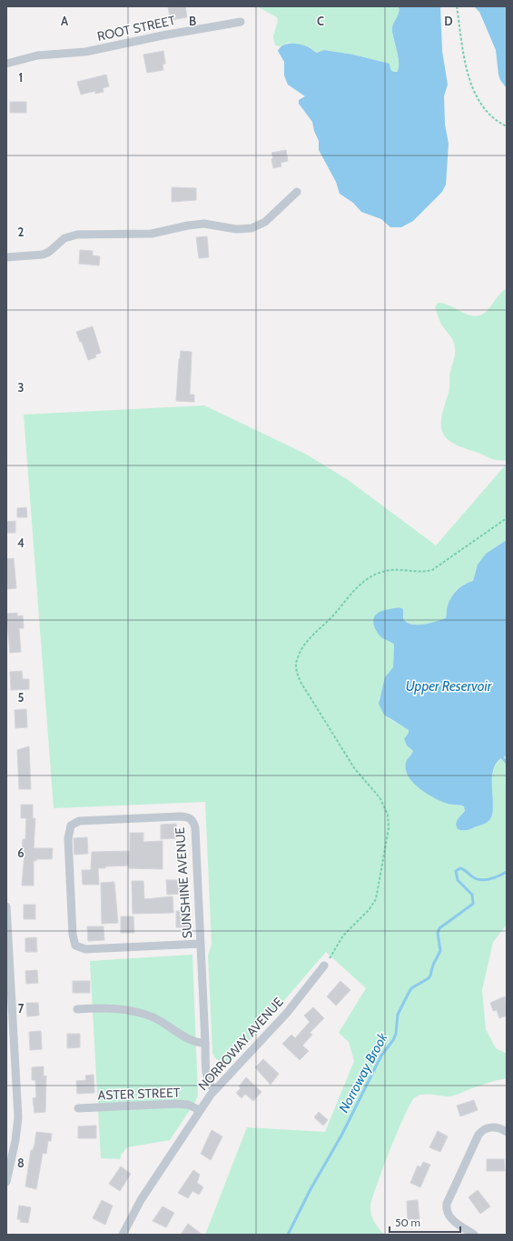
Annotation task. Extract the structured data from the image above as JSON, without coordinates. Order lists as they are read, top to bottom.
{
  "streets": {
    "street": [
      "ROOT STREET",
      "SUNSHINE AVENUE",
      "NORROWAY AVENUE",
      "ASTER STREET"
    ]
  },
  "crossings": [
    ["SUNSHINE AVENUE", "NORROWAY AVENUE"],
    ["NORROWAY AVENUE", "ASTER STREET"]
  ],
  "water": ["Upper Reservoir", "Norroway Brook"],
  "scale_bar": "50 m",
  "grid": {
    "columns": [
      "A",
      "B",
      "C",
      "D"
    ],
    "rows": [
      "1",
      "2",
      "3",
      "4",
      "5",
      "6",
      "7",
      "8"
    ]
  }
}
